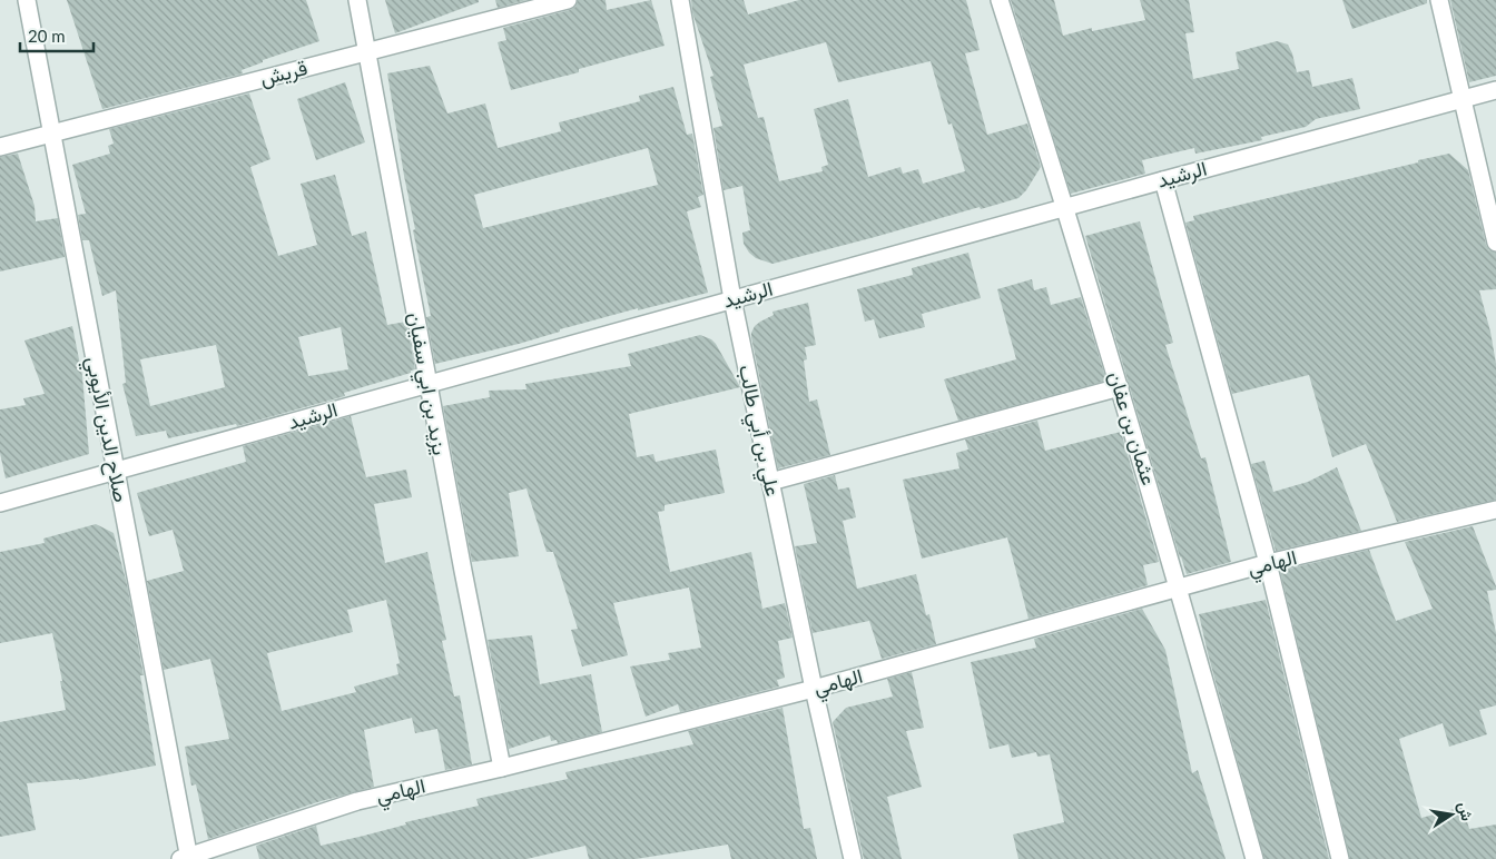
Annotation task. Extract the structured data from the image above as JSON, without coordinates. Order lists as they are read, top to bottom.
{
  "streets": {
    "street": [
      "قريش",
      "الرشيد",
      "يزيد بن ابي سفيان",
      "عثمان بن عفان",
      "صلاح الدين الأيوبي",
      "علي بن أبي طالب",
      "الهامي"
    ]
  },
  "crossings": [
    ["قريش", "يزيد بن ابي سفيان"],
    ["قريش", "صلاح الدين الأيوبي"],
    ["الرشيد", "يزيد بن ابي سفيان"],
    ["الرشيد", "عثمان بن عفان"],
    ["الرشيد", "صلاح الدين الأيوبي"],
    ["الرشيد", "علي بن أبي طالب"],
    ["يزيد بن ابي سفيان", "الهامي"],
    ["عثمان بن عفان", "الهامي"],
    ["صلاح الدين الأيوبي", "الهامي"],
    ["علي بن أبي طالب", "الهامي"]
  ],
  "scale_bar": "20 m",
  "north": "right"
}
